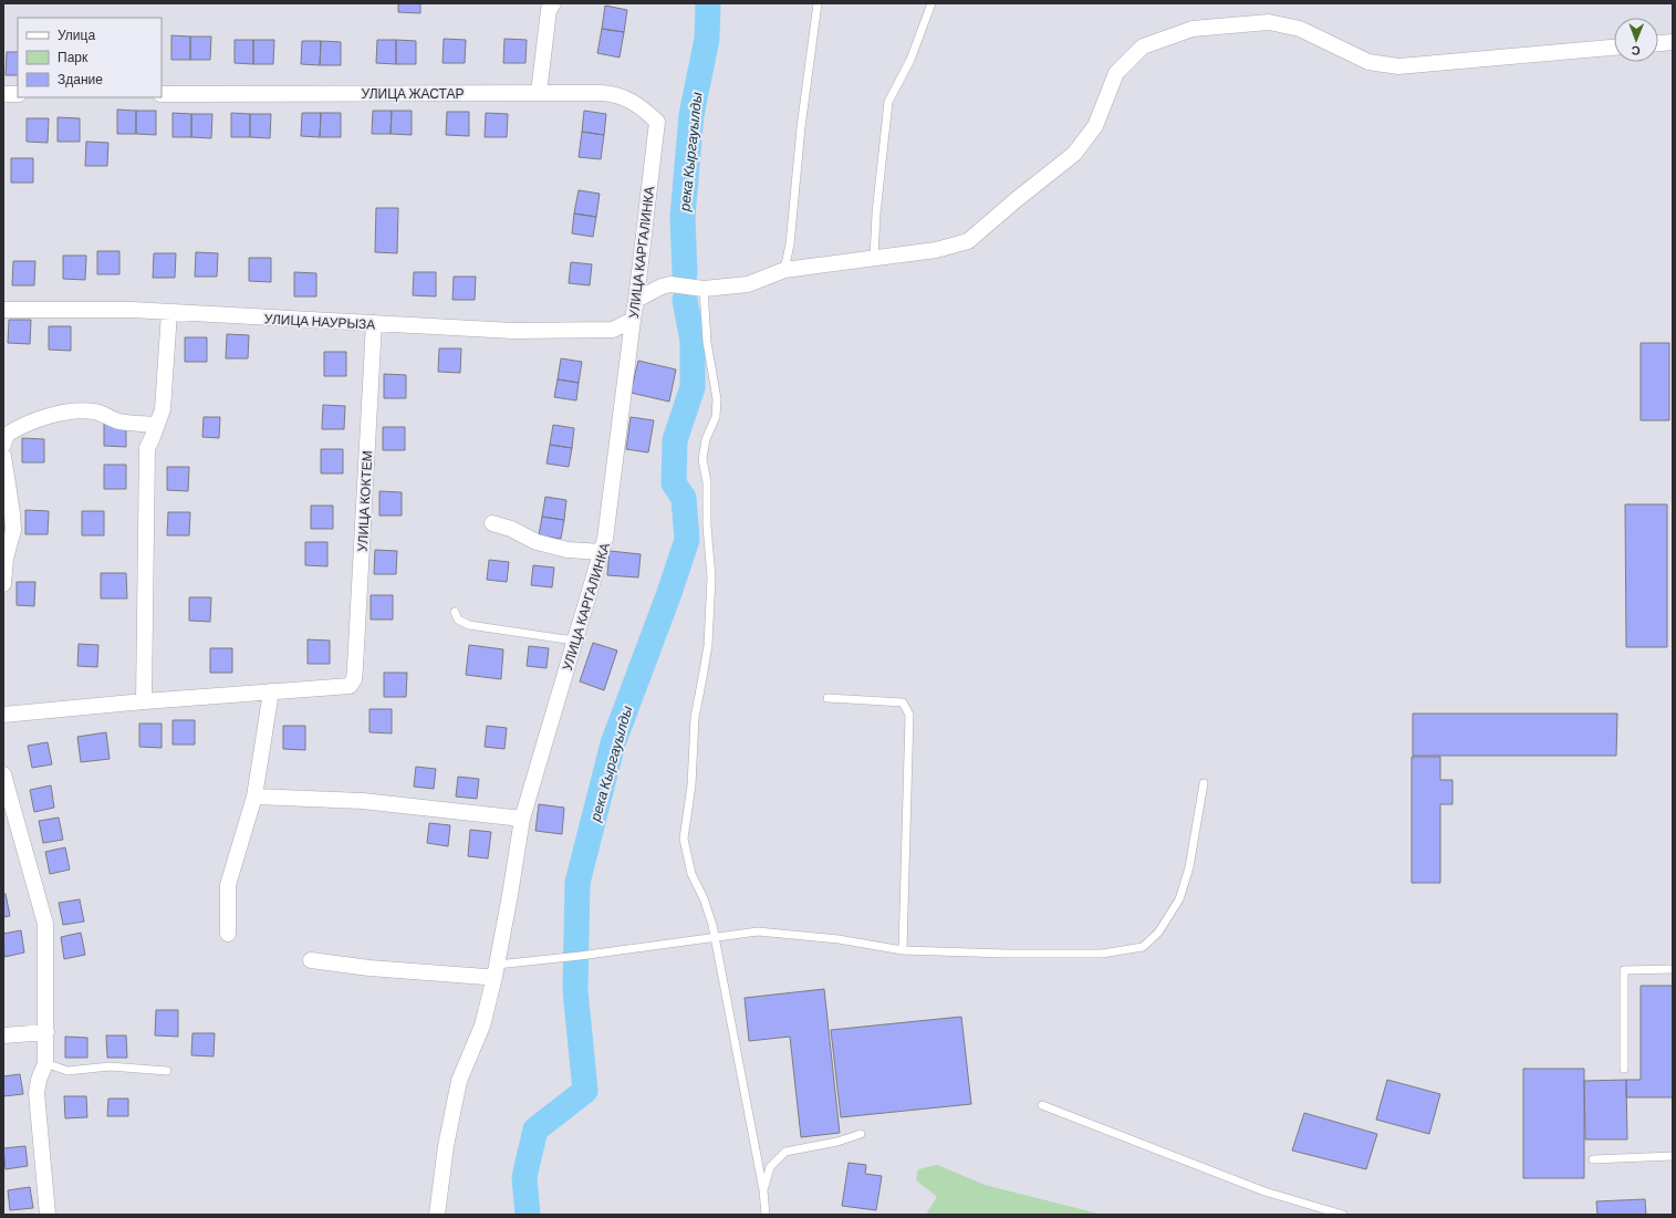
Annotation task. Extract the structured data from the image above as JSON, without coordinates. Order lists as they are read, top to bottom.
{
  "streets": {
    "street": [
      "УЛИЦА ЖАСТАР",
      "УЛИЦА КАРГАЛИНКА",
      "УЛИЦА НАУРЫЗА",
      "УЛИЦА КОКТЕМ"
    ]
  },
  "crossings": [
    ["УЛИЦА ЖАСТАР", "УЛИЦА КАРГАЛИНКА"],
    ["УЛИЦА КАРГАЛИНКА", "УЛИЦА НАУРЫЗА"],
    ["УЛИЦА НАУРЫЗА", "УЛИЦА КОКТЕМ"]
  ],
  "water": ["река Кыргауылды"],
  "legend": ["Улица", "Парк", "Здание"],
  "north": "bottom"
}
